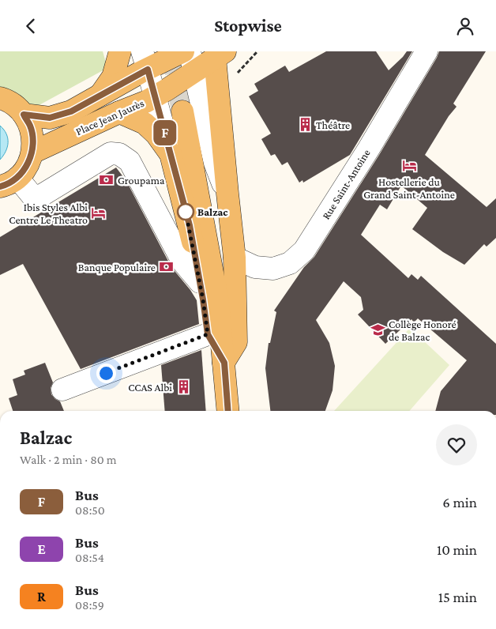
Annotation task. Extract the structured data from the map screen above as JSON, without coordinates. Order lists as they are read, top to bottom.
{
  "streets": {
    "main road": ["Place Jean Jaurès"],
    "street": ["Rue Saint-Antoine"]
  },
  "places": {
    "building": ["Théâtre", "CCAS Albi"],
    "hotel": ["Hostellerie du Grand Saint-Antoine", "Ibis Styles Albi Centre Le Theatro"],
    "bank": ["Groupama", "Banque Populaire"],
    "other": ["Balzac"],
    "school or university": ["Collège Honoré de Balzac"]
  },
  "lines": ["bus line F"],
  "page": {
    "header": "Stopwise",
    "on_map": "F",
    "heading": ["Balzac", "Walk · 2 min · 80 m"],
    "list": [
      {
        "mark": "F",
        "name": "Bus",
        "note": "08:50",
        "value": "6 min"
      },
      {
        "mark": "E",
        "name": "Bus",
        "note": "08:54",
        "value": "10 min"
      },
      {
        "mark": "R",
        "name": "Bus",
        "note": "08:59",
        "value": "15 min"
      }
    ]
  }
}
